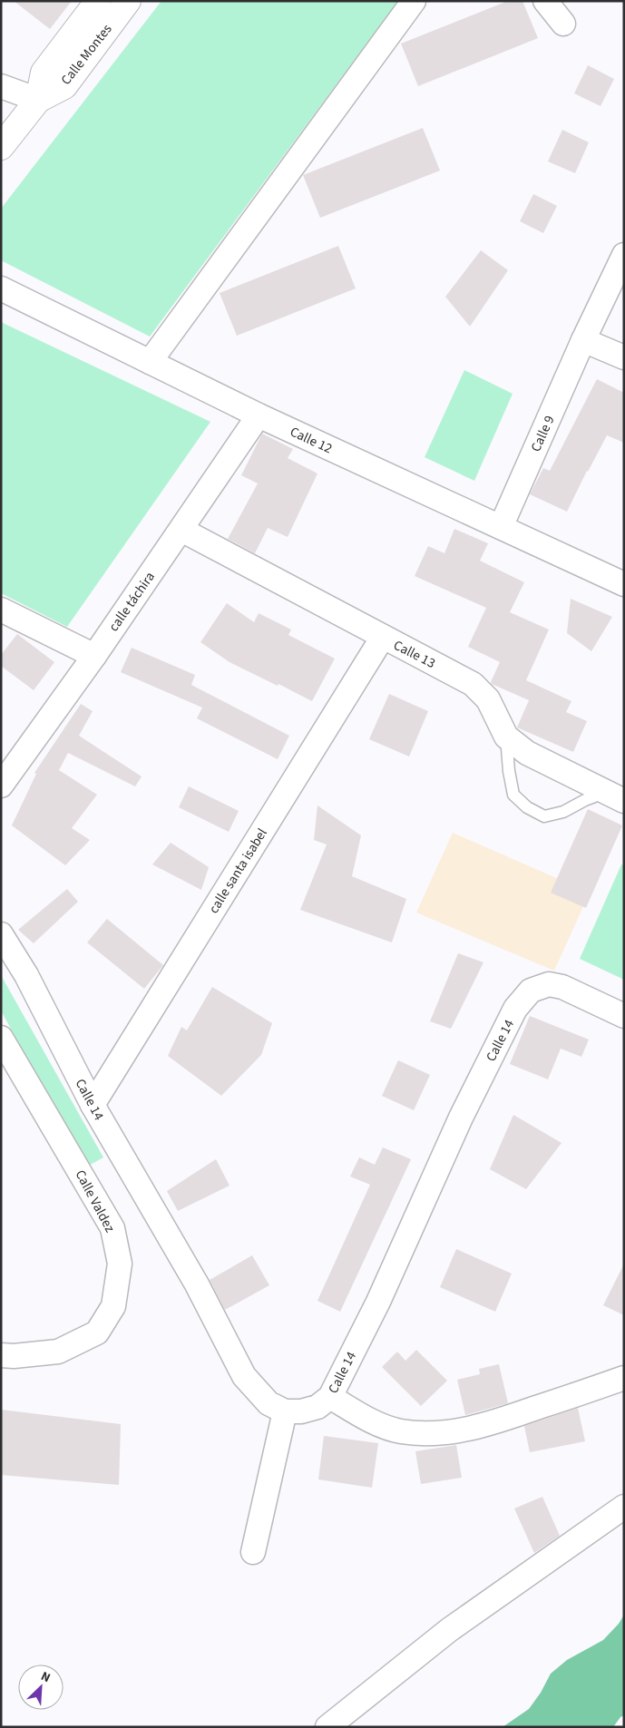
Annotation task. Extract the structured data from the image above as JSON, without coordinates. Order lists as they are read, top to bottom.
{
  "streets": {
    "street": [
      "Calle Montes",
      "Calle 9",
      "Calle 12",
      "calle táchira",
      "Calle 13",
      "calle santa isabel",
      "Calle 14",
      "Calle Valdez"
    ]
  },
  "crossings": [
    ["Calle 9", "Calle 12"],
    ["Calle 12", "calle táchira"],
    ["calle táchira", "Calle 13"],
    ["Calle 13", "calle santa isabel"],
    ["calle santa isabel", "Calle 14"]
  ],
  "north": "top right"
}
